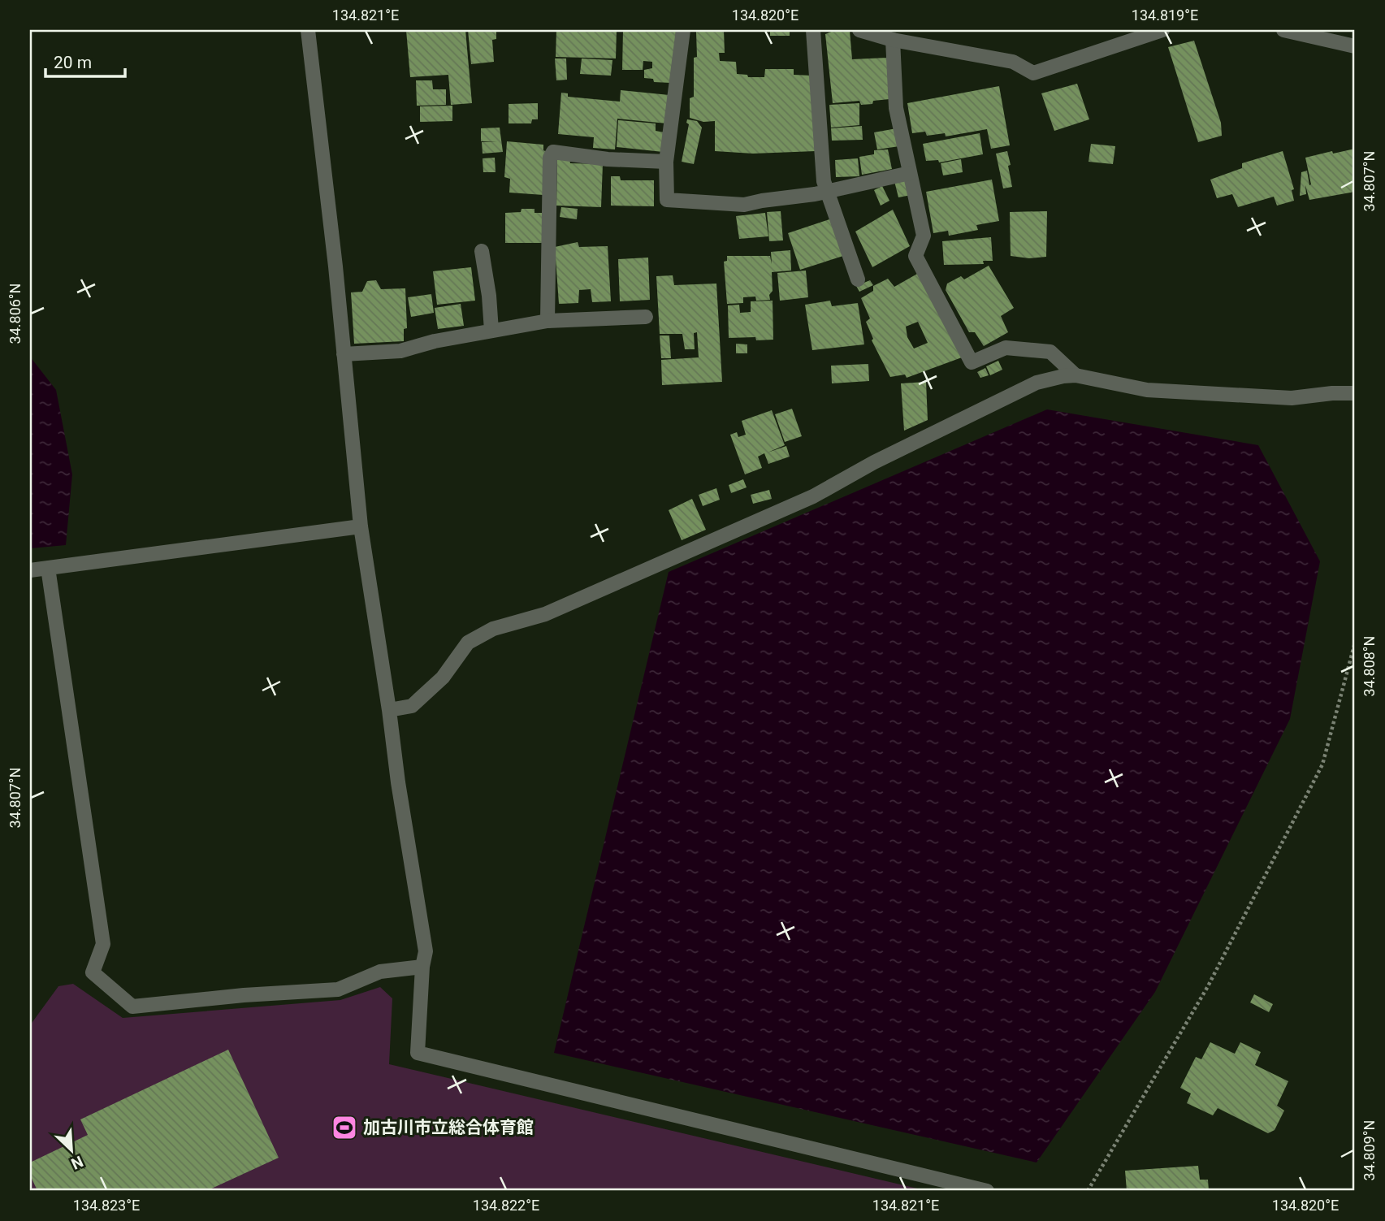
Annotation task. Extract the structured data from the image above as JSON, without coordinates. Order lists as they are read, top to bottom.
{
  "places": {
    "sports": ["加古川市立総合体育館"]
  },
  "scale_bar": "20 m",
  "north": "bottom right",
  "coordinates": [
    "134.821°E",
    "134.820°E",
    "134.819°E",
    "34.807°N",
    "34.806°N",
    "34.808°N",
    "34.809°N",
    "134.823°E",
    "134.822°E"
  ]
}
